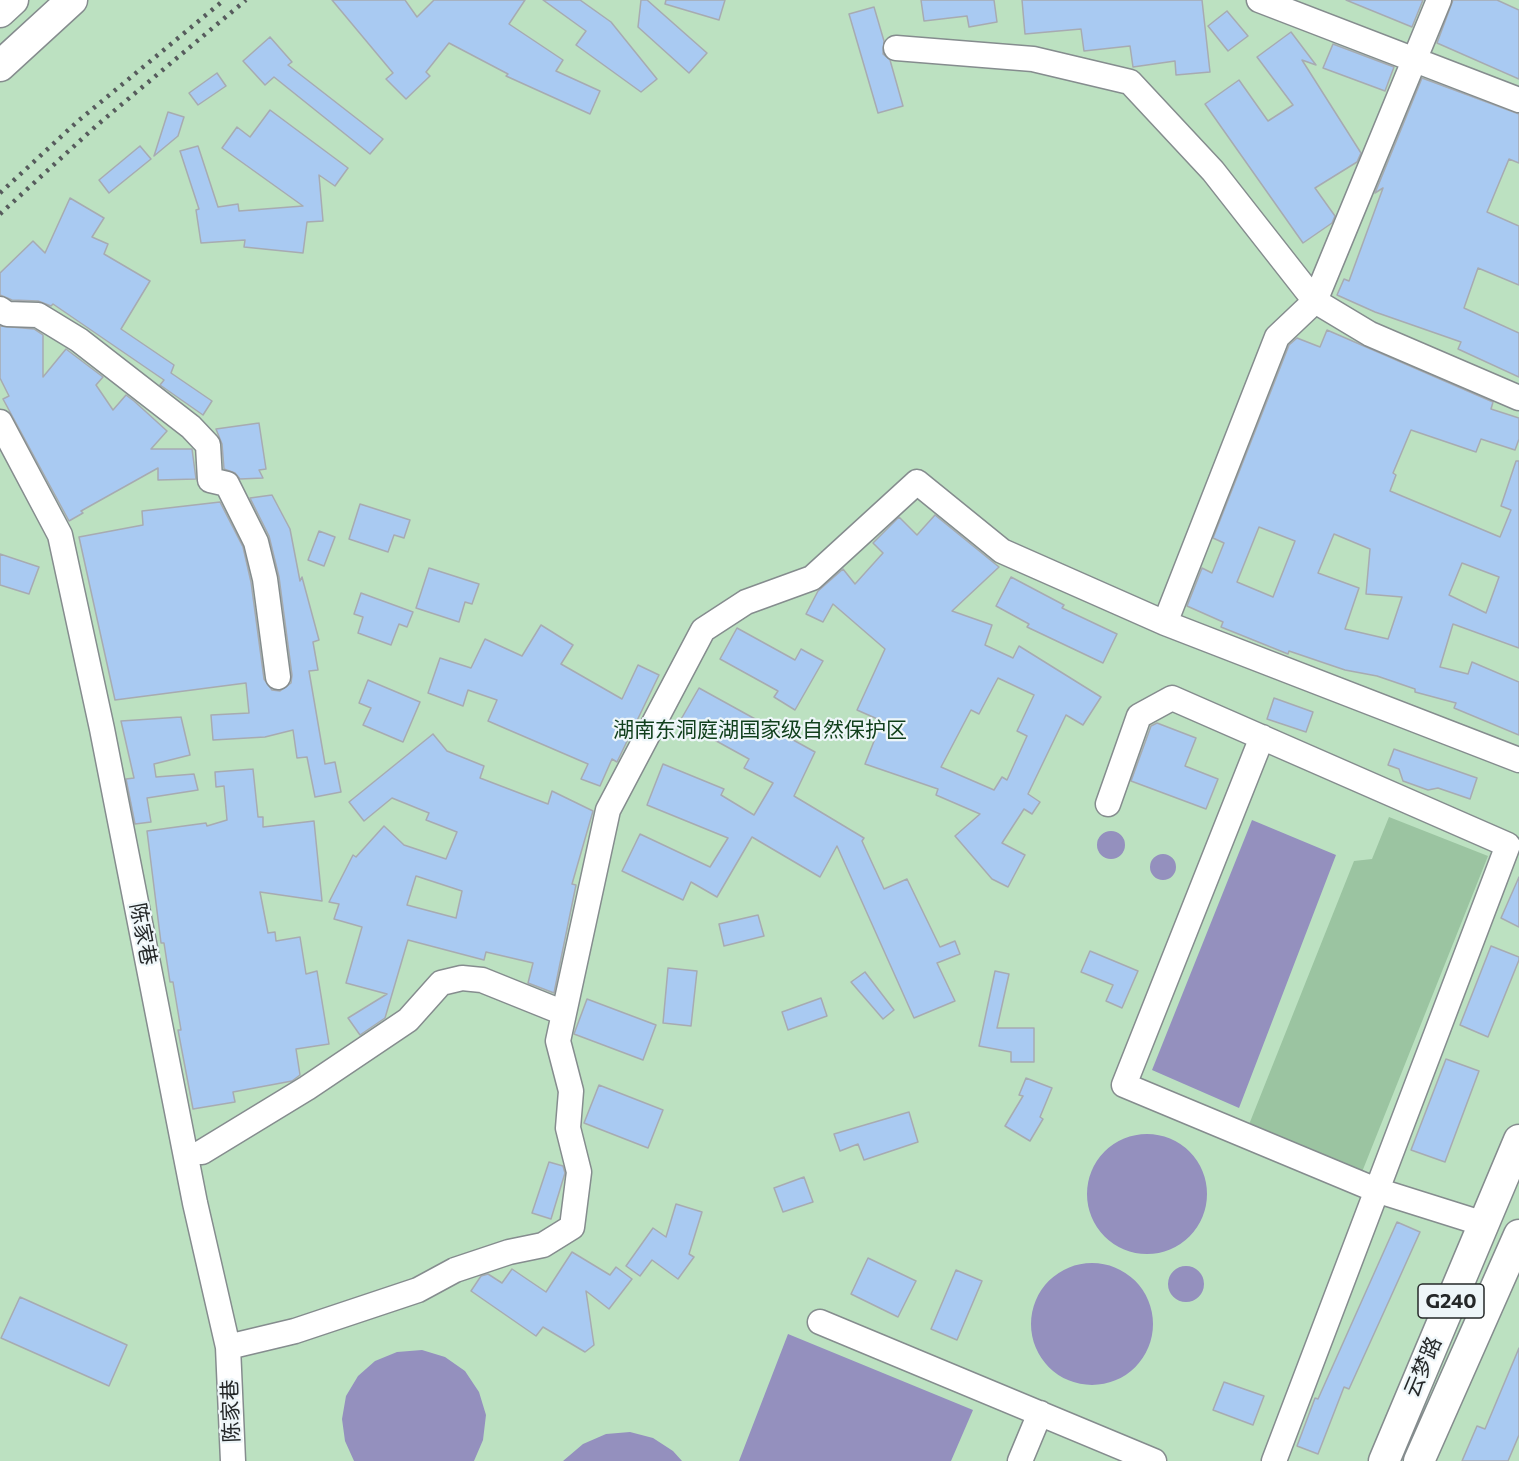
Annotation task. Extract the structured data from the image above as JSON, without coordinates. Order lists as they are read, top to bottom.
{
  "streets": {
    "main road": ["G240", "云梦路"],
    "street": ["陈家巷"]
  },
  "parks": ["湖南东洞庭湖国家级自然保护区"]
}
